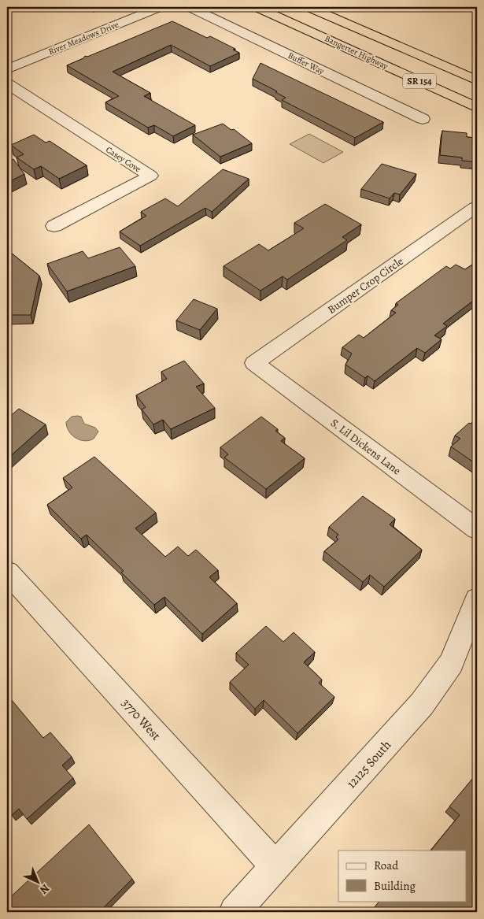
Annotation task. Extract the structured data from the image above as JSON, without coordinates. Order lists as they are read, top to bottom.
{
  "streets": {
    "highway": ["Bangerter Highway", "SR 154"],
    "street": [
      "River Meadows Drive",
      "Buffer Way",
      "Casey Cove",
      "Bumper Crop Circle",
      "S. Lil Dickens Lane",
      "3770 West",
      "12125 South"
    ]
  },
  "crossings": [
    ["Bumper Crop Circle", "S. Lil Dickens Lane"],
    ["3770 West", "12125 South"]
  ],
  "legend": ["Road", "Building"],
  "north": "bottom right"
}
